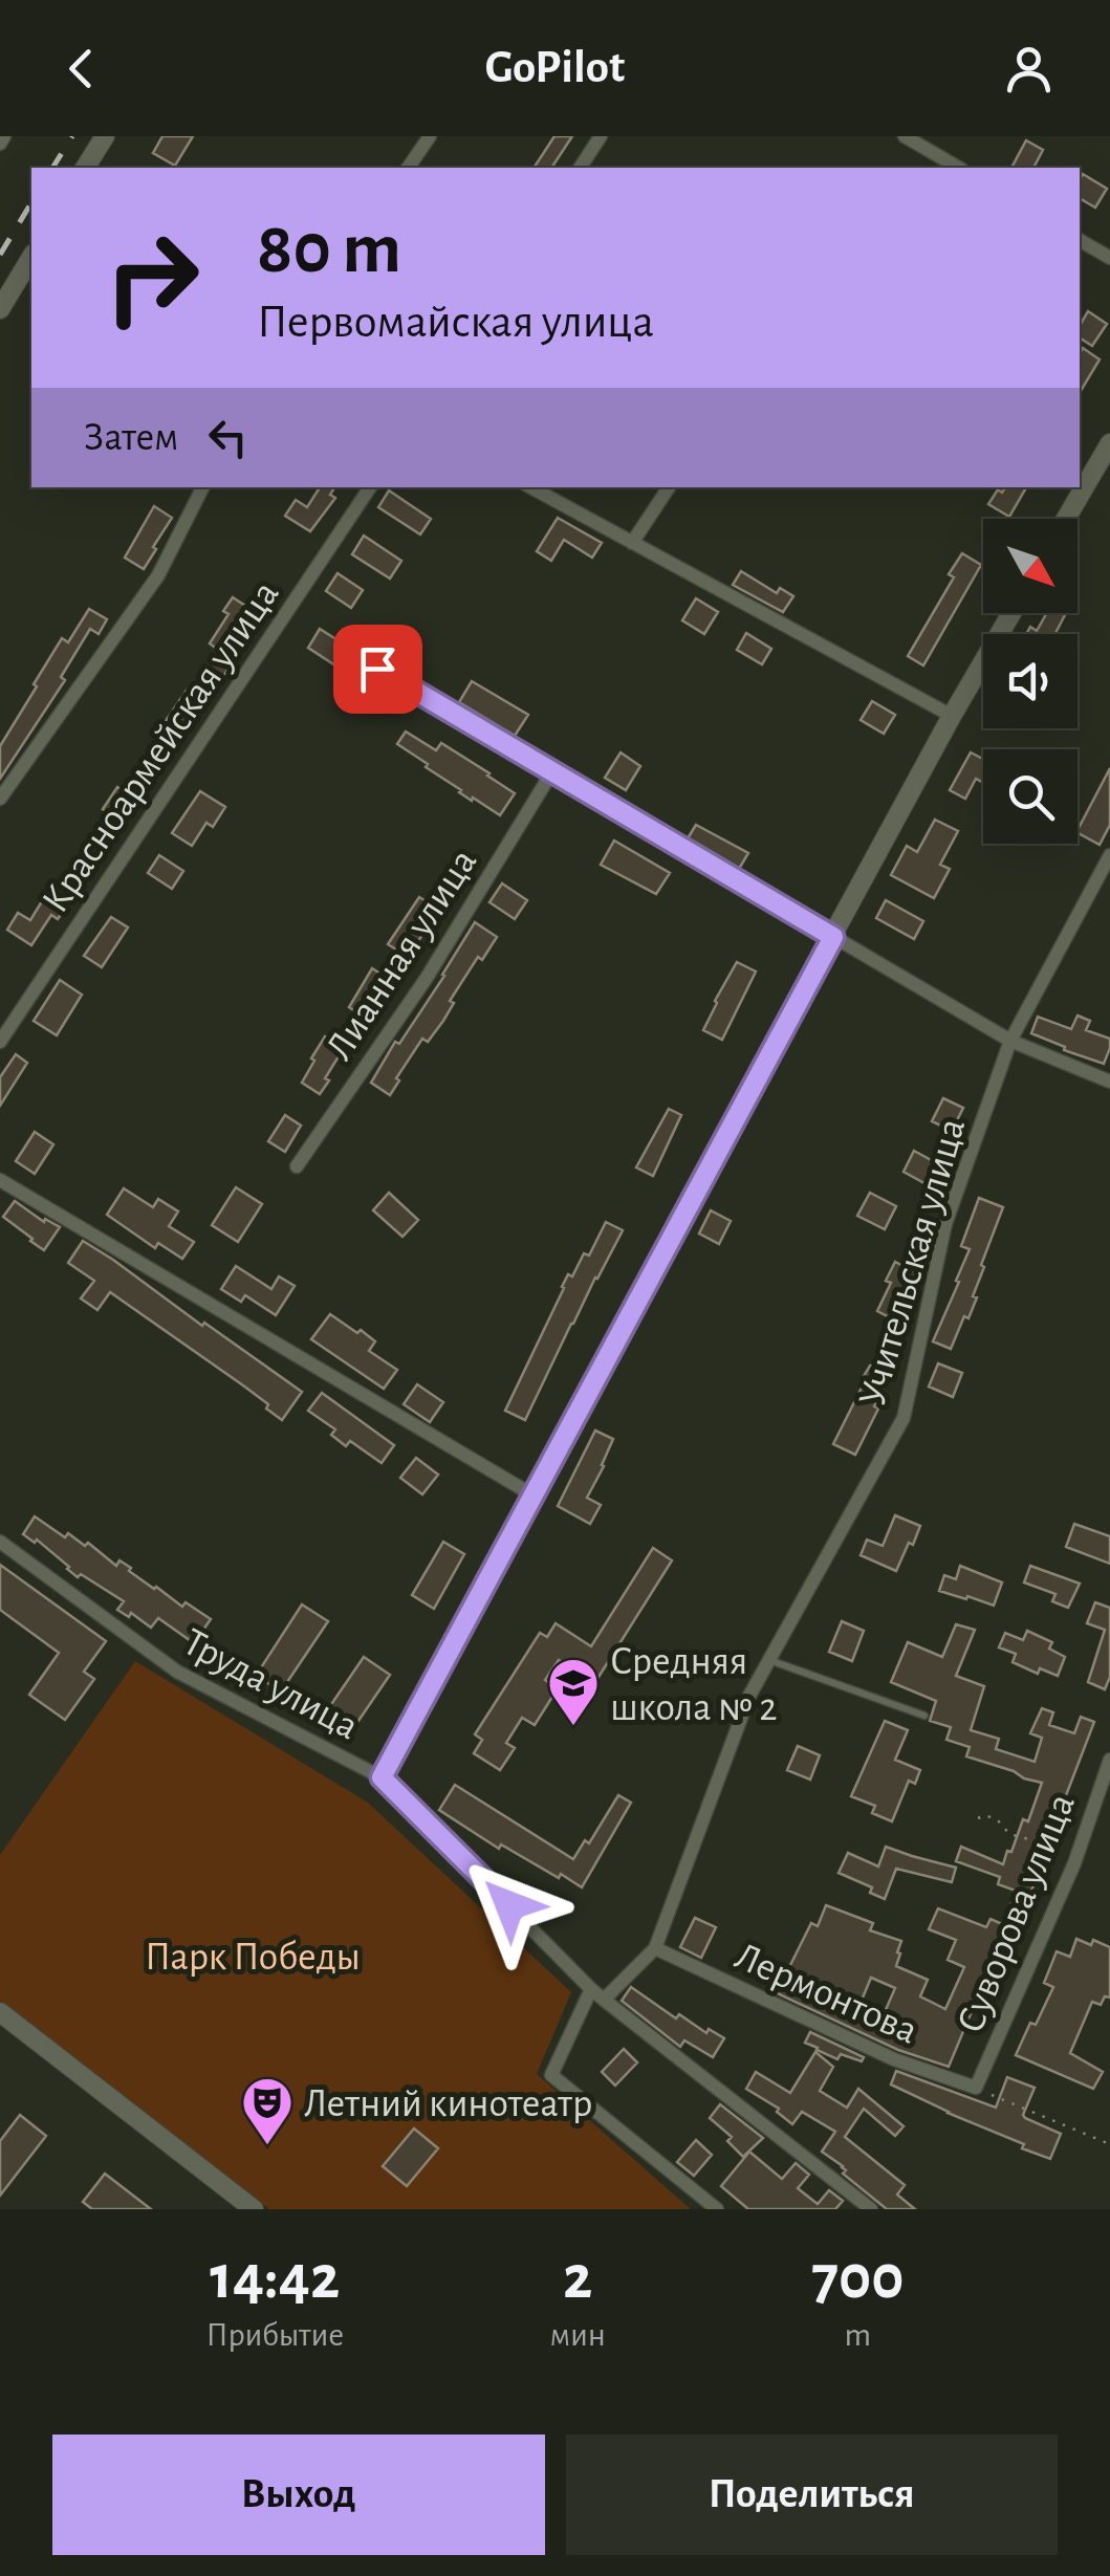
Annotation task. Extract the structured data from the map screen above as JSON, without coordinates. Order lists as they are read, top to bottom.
{
  "streets": {
    "street": [
      "Красноармейская улица",
      "Лианная улица",
      "Учительская улица",
      "Труда улица",
      "Суворова улица",
      "Лермонтова"
    ]
  },
  "crossings": [
    ["Учительская улица", "Лермонтова"],
    ["Суворова улица", "Лермонтова"]
  ],
  "parks": ["Парк Победы"],
  "places": {
    "school or university": ["Средняя школа № 2"],
    "theatre": ["Летний кинотеатр"]
  },
  "north": "bottom right",
  "page": {
    "header": "GoPilot",
    "turn": ["80 m", "Первомайская улица"],
    "then": "Затем",
    "eta": [
      "14:42",
      "Прибытие",
      "2",
      "мин",
      "700",
      "m"
    ],
    "buttons": ["Выход", "Поделиться"]
  }
}
